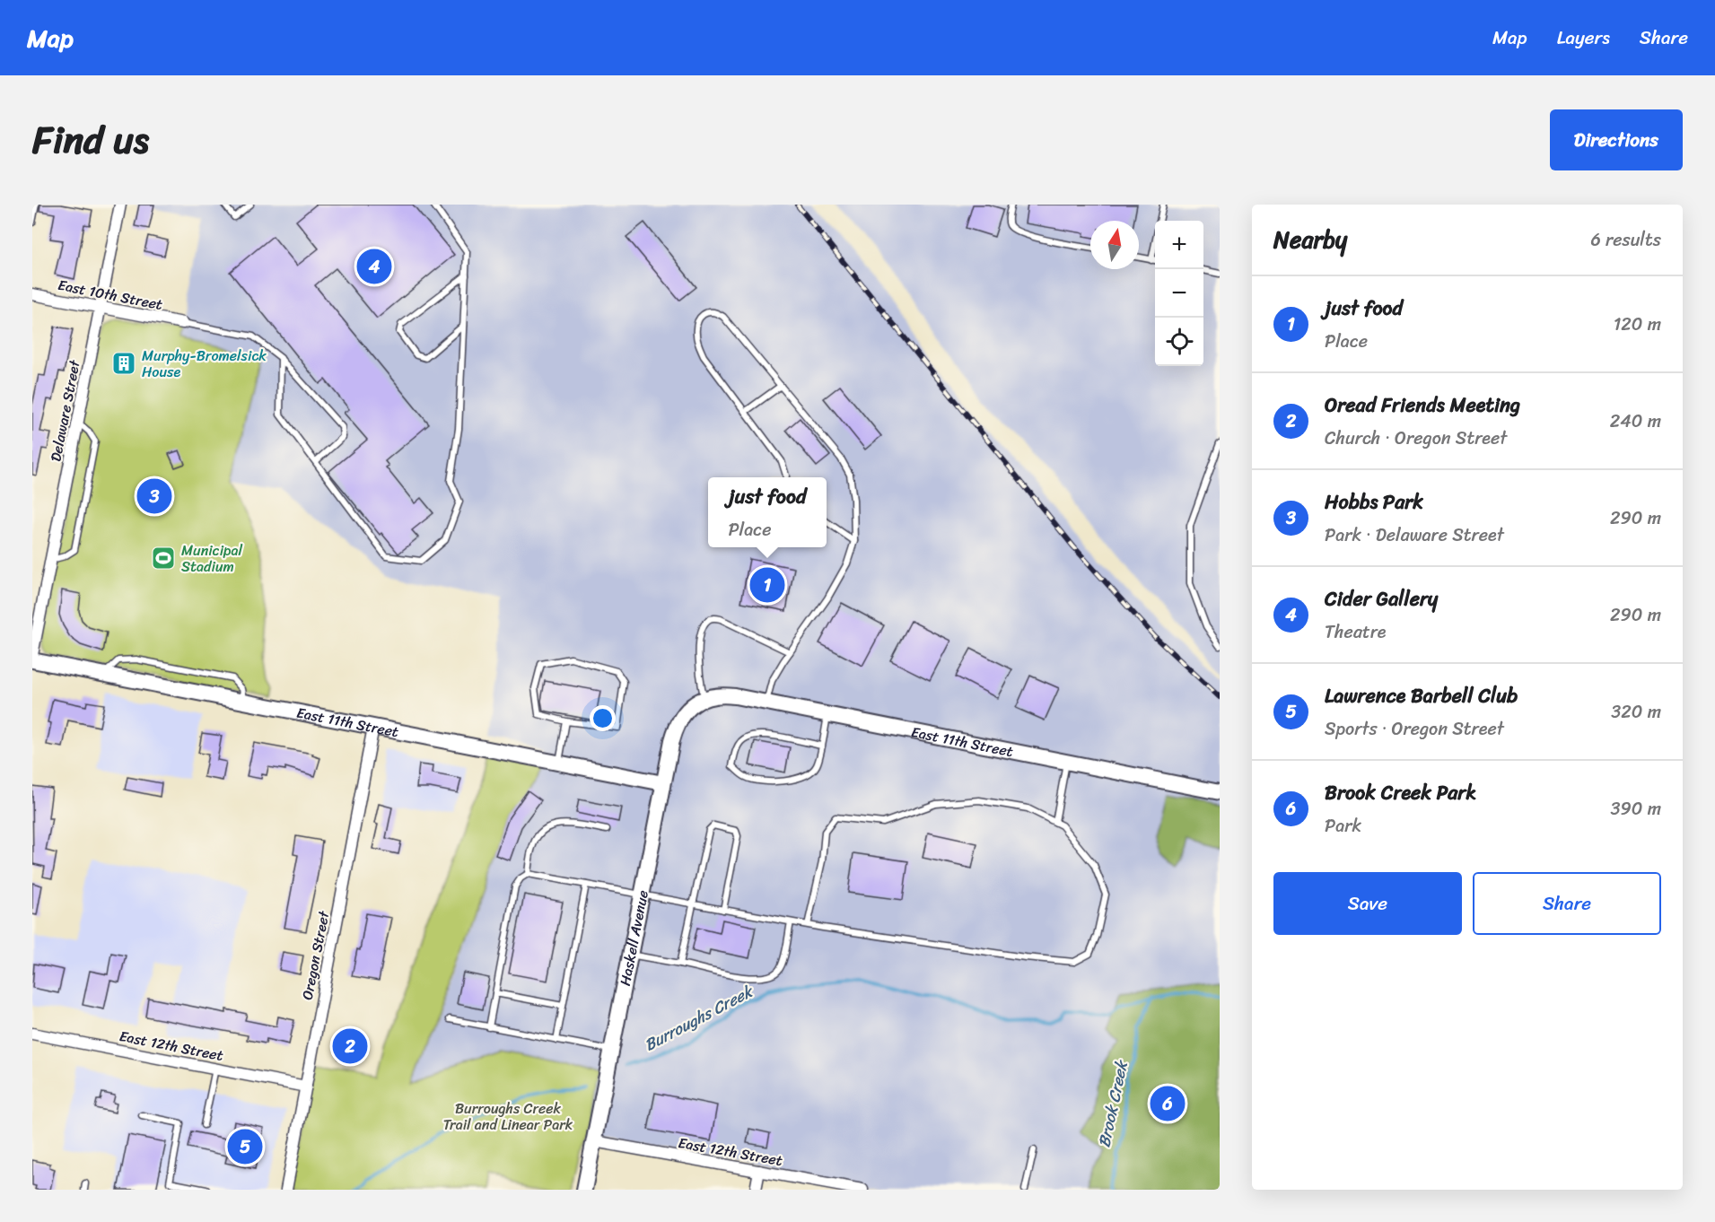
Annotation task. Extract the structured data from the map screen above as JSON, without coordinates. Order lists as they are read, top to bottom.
{
  "streets": {
    "main road": ["East 11th Street", "Haskell Avenue"],
    "street": [
      "East 10th Street",
      "Delaware Street",
      "Oregon Street",
      "East 12th Street"
    ]
  },
  "crossings": [
    ["East 10th Street", "Delaware Street"],
    ["East 11th Street", "Haskell Avenue"],
    ["East 11th Street", "Oregon Street"],
    ["Haskell Avenue", "East 12th Street"],
    ["Oregon Street", "East 12th Street"]
  ],
  "water": ["Burroughs Creek", "Brook Creek"],
  "parks": ["Burroughs Creek Trail and Linear Park"],
  "places": {
    "building": ["Murphy-Bromelsick House"],
    "sports": ["Municipal Stadium"]
  },
  "north": "top",
  "page": {
    "header": "Map",
    "nav": ["Map", "Layers", "Share"],
    "title": "Find us",
    "buttons": [
      "Directions",
      ["Save", "Share"]
    ],
    "heading": ["Nearby", "6 results"],
    "map_buttons": ["+", "−"],
    "pins": [
      "4",
      "3",
      "1",
      "2",
      "6",
      "5"
    ],
    "list": [
      {
        "mark": "1",
        "name": "just food",
        "note": "Place",
        "value": "120 m"
      },
      {
        "mark": "2",
        "name": "Oread Friends Meeting",
        "note": "Church · Oregon Street",
        "value": "240 m"
      },
      {
        "mark": "3",
        "name": "Hobbs Park",
        "note": "Park · Delaware Street",
        "value": "290 m"
      },
      {
        "mark": "4",
        "name": "Cider Gallery",
        "note": "Theatre",
        "value": "290 m"
      },
      {
        "mark": "5",
        "name": "Lawrence Barbell Club",
        "note": "Sports · Oregon Street",
        "value": "320 m"
      },
      {
        "mark": "6",
        "name": "Brook Creek Park",
        "note": "Park",
        "value": "390 m"
      }
    ],
    "popup": ["just food", "Place"]
  }
}
